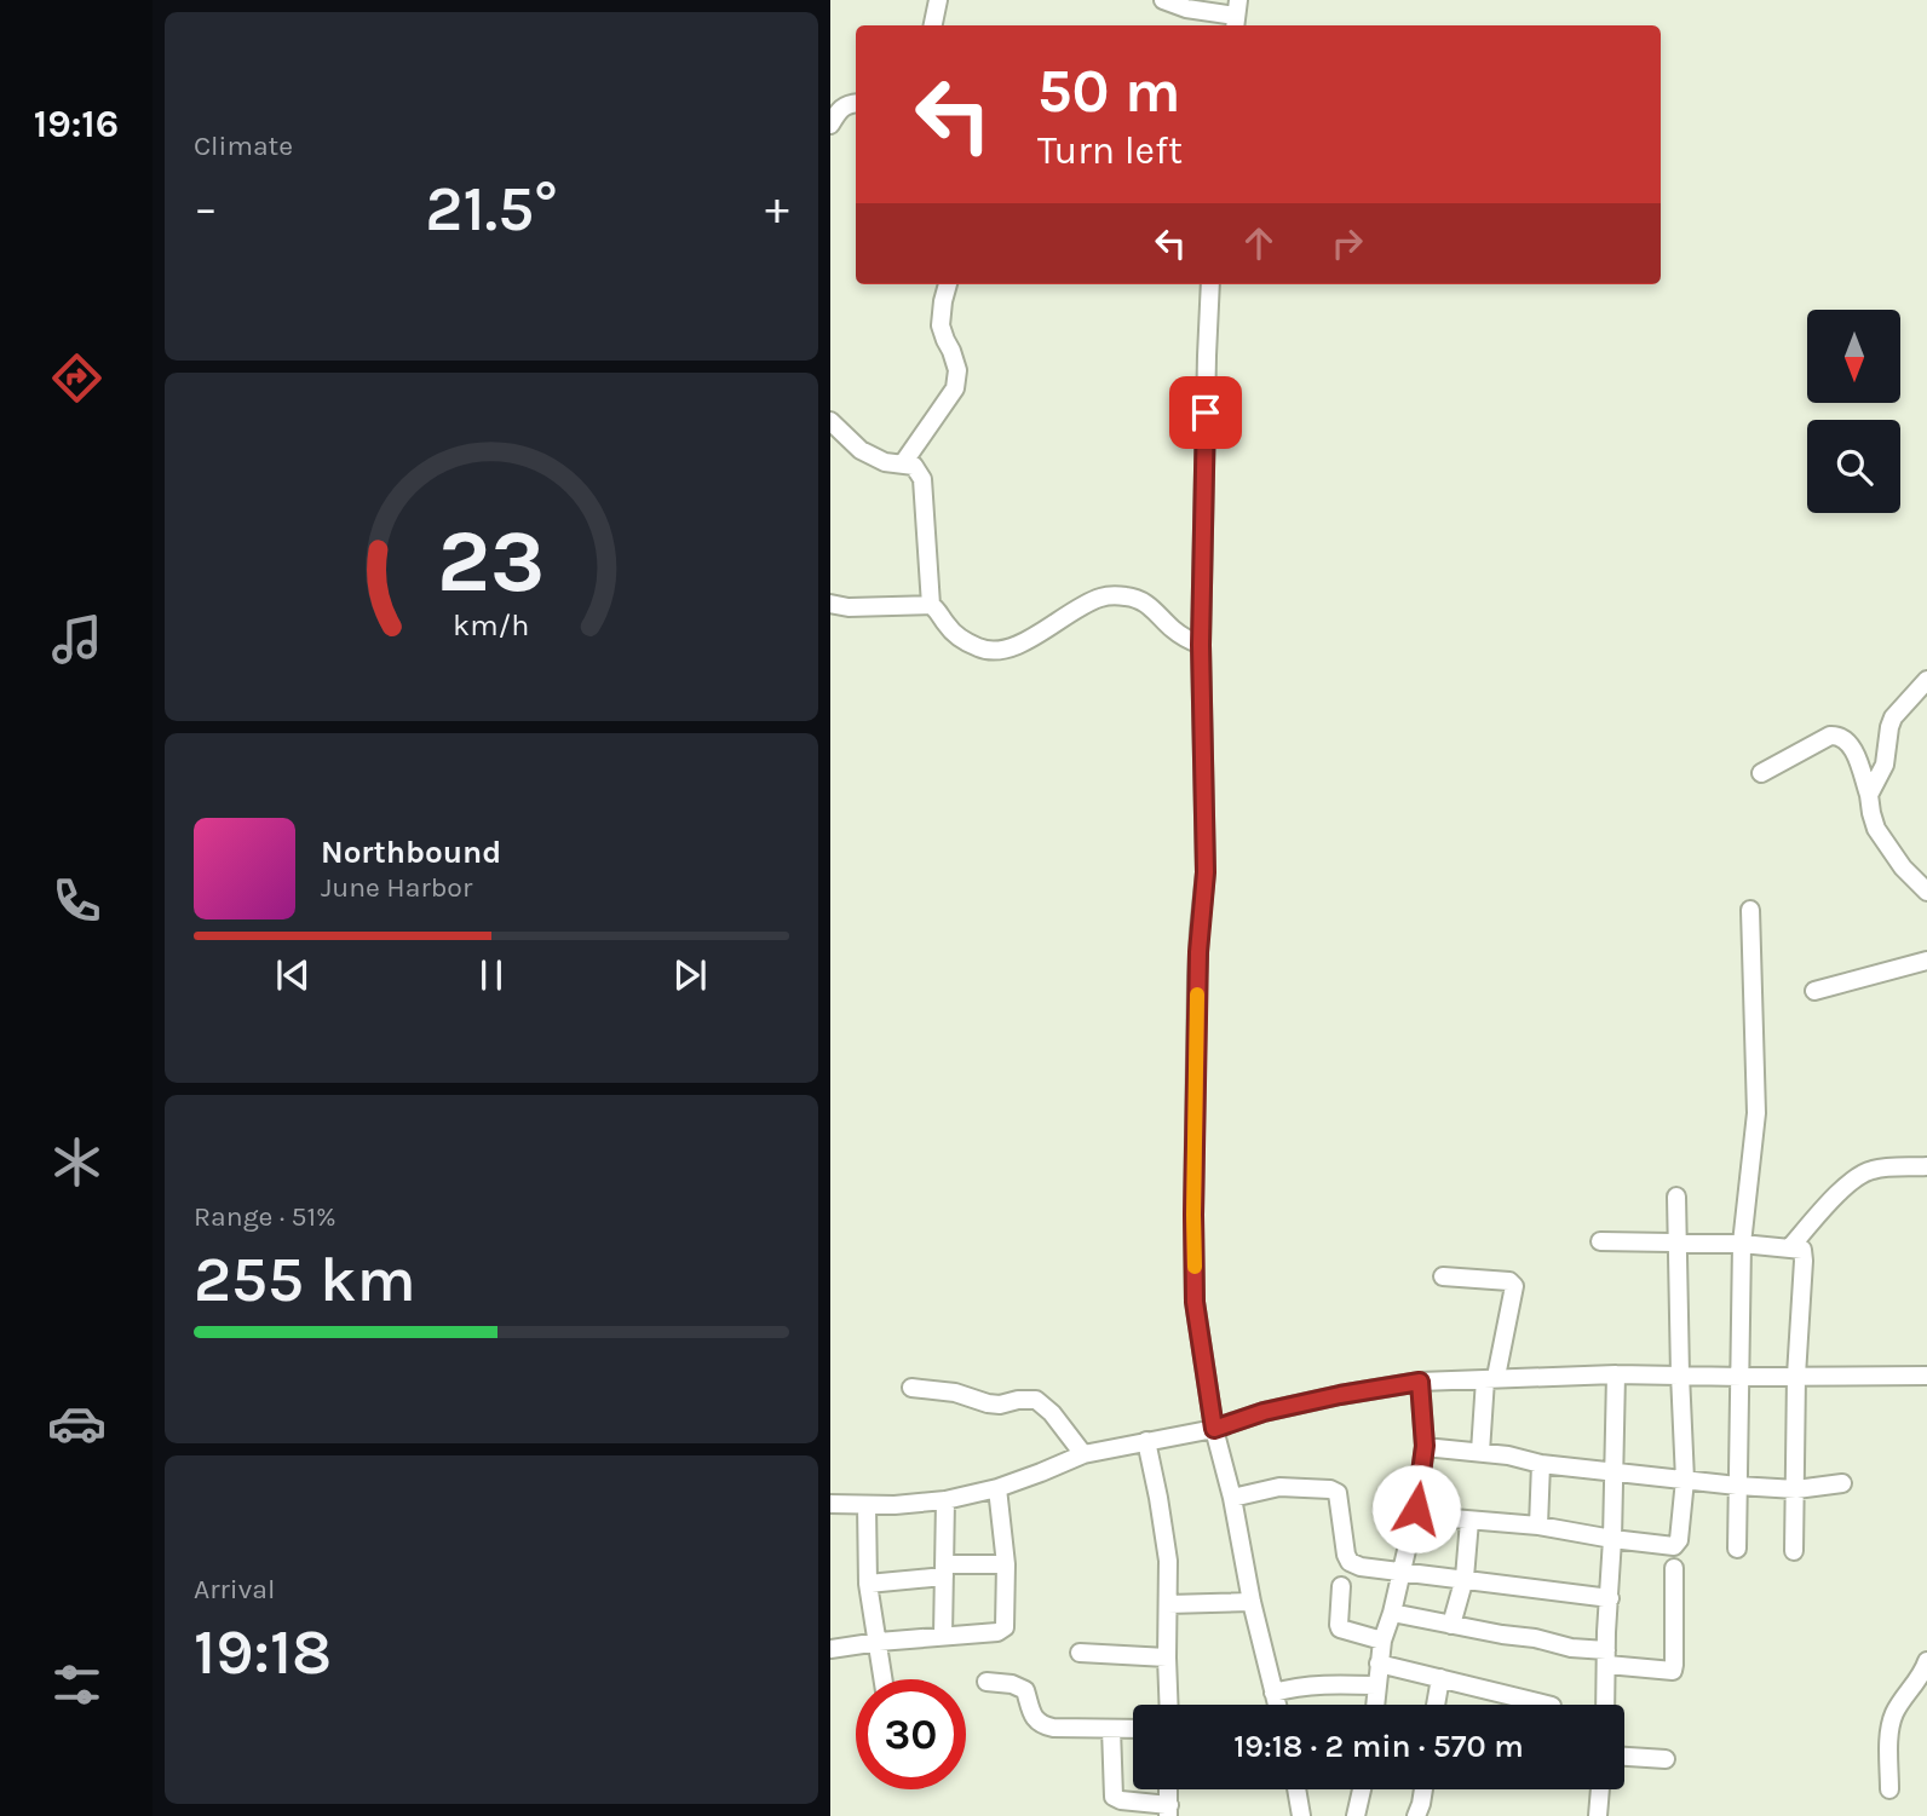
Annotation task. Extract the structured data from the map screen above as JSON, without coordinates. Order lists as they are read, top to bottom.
{
  "north": "bottom",
  "page": {
    "tabs": "19:16",
    "tile": [
      "Climate",
      ["Range · 51%", "255 km"],
      ["Arrival", "19:18"]
    ],
    "turn": ["50 m", "Turn left"],
    "heat": ["−", "21.5°", "+"],
    "song": ["Northbound", "June Harbor"],
    "limit": "30",
    "trip": "19:18 · 2 min · 570 m",
    "gauge": ["23", "km/h"]
  }
}
